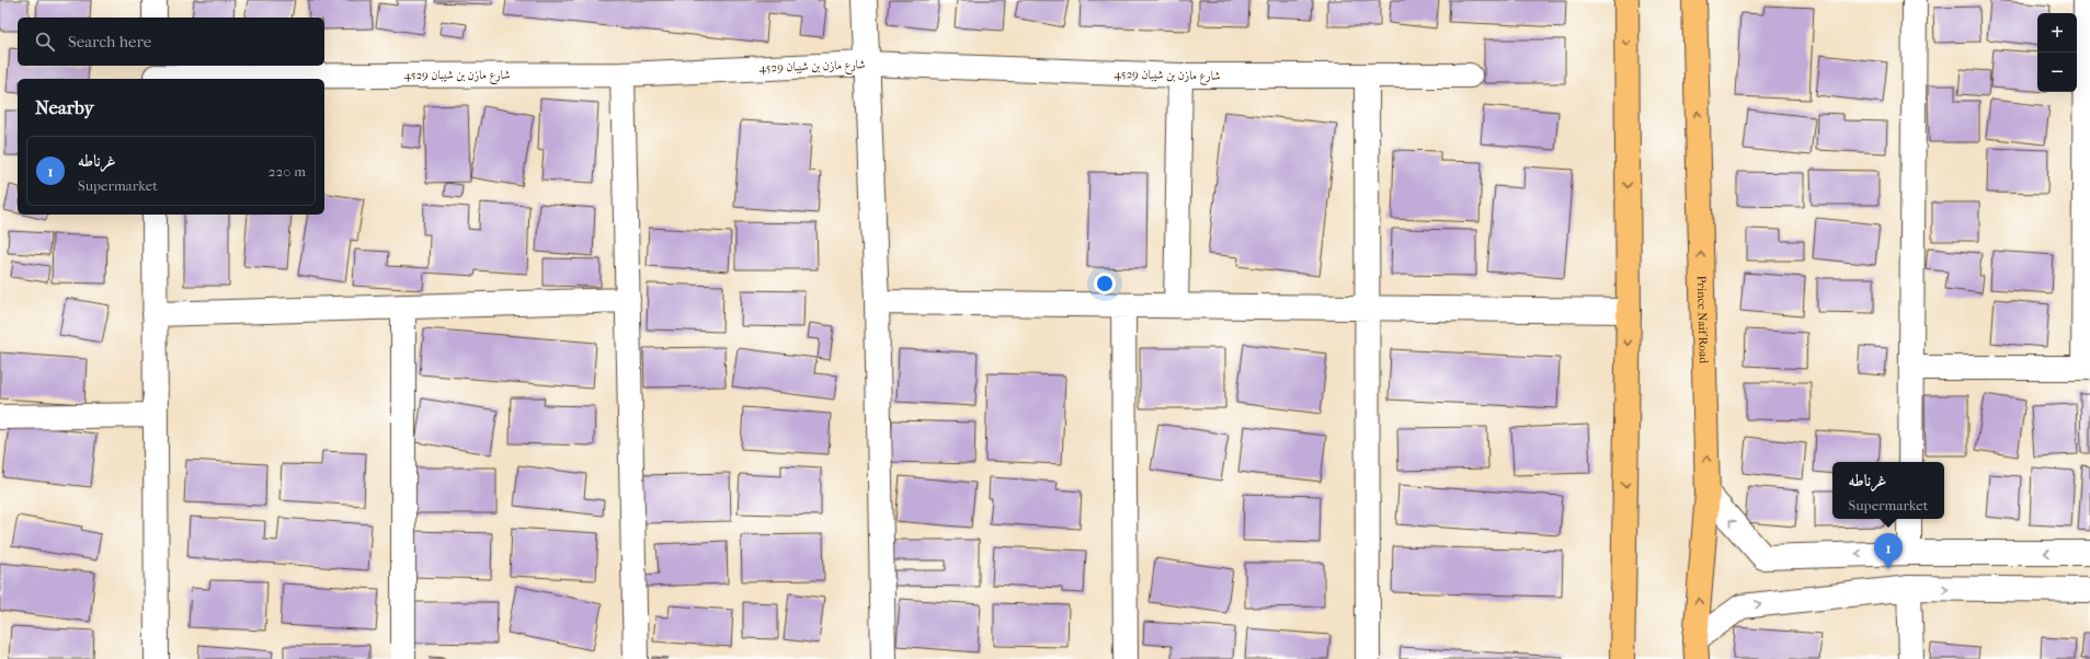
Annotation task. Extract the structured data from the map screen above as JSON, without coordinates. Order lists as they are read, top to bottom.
{
  "streets": {
    "main road": ["Prince Naif Road"],
    "street": ["شارع مازن بن شيبان 4529"]
  },
  "page": {
    "map_buttons": ["+", "−"],
    "search": "Search here",
    "heading": "Nearby",
    "list": [
      {
        "mark": "1",
        "name": "غرناطه",
        "note": "Supermarket",
        "value": "220 m"
      }
    ],
    "popup": ["غرناطه", "Supermarket"],
    "pins": "1"
  }
}
